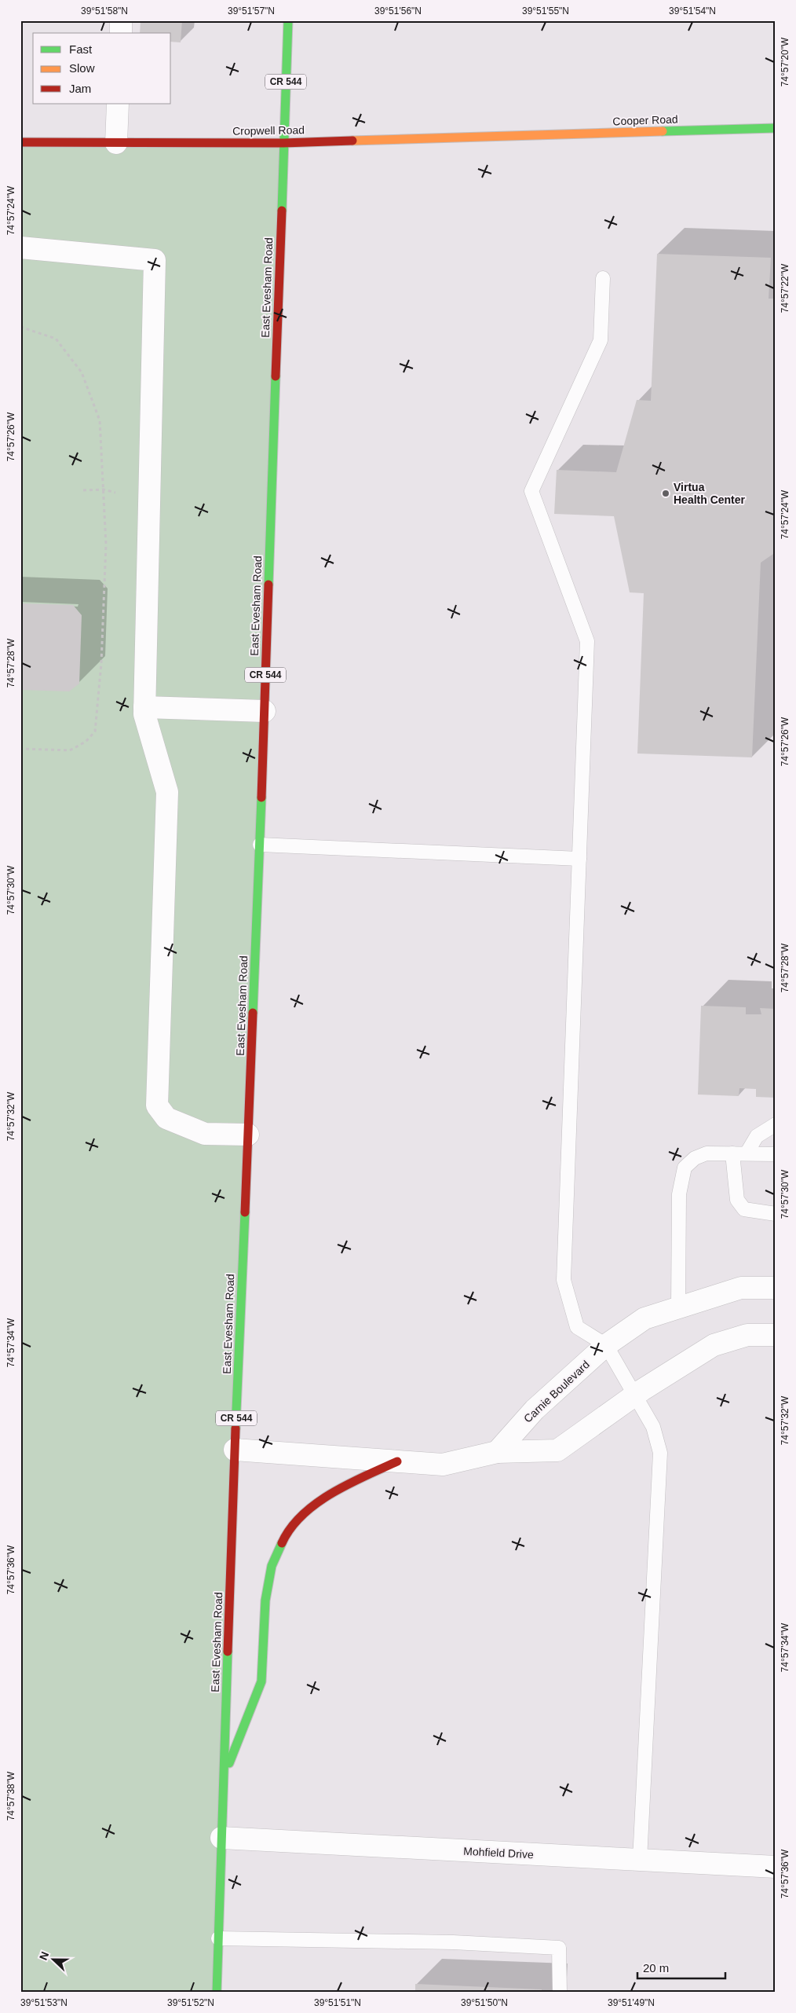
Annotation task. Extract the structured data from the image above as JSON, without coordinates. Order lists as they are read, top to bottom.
{
  "streets": {
    "main road": [
      "CR 544",
      "Cooper Road",
      "Cropwell Road",
      "East Evesham Road"
    ],
    "street": ["Carnie Boulevard", "Mohfield Drive"]
  },
  "crossings": [
    ["Cooper Road", "Cropwell Road"],
    ["Cropwell Road", "East Evesham Road"],
    ["East Evesham Road", "Mohfield Drive"]
  ],
  "places": ["Virtua Health Center"],
  "legend": ["Fast", "Slow", "Jam"],
  "scale_bar": "20 m",
  "north": "left",
  "coordinates": [
    "39°51'58\"N",
    "39°51'57\"N",
    "39°51'56\"N",
    "39°51'55\"N",
    "39°51'54\"N",
    "74°57'20\"W",
    "74°57'24\"W",
    "74°57'22\"W",
    "74°57'26\"W",
    "74°57'28\"W",
    "74°57'30\"W",
    "74°57'32\"W",
    "74°57'34\"W",
    "74°57'36\"W",
    "74°57'38\"W",
    "39°51'53\"N",
    "39°51'52\"N",
    "39°51'51\"N",
    "39°51'50\"N",
    "39°51'49\"N"
  ]
}
